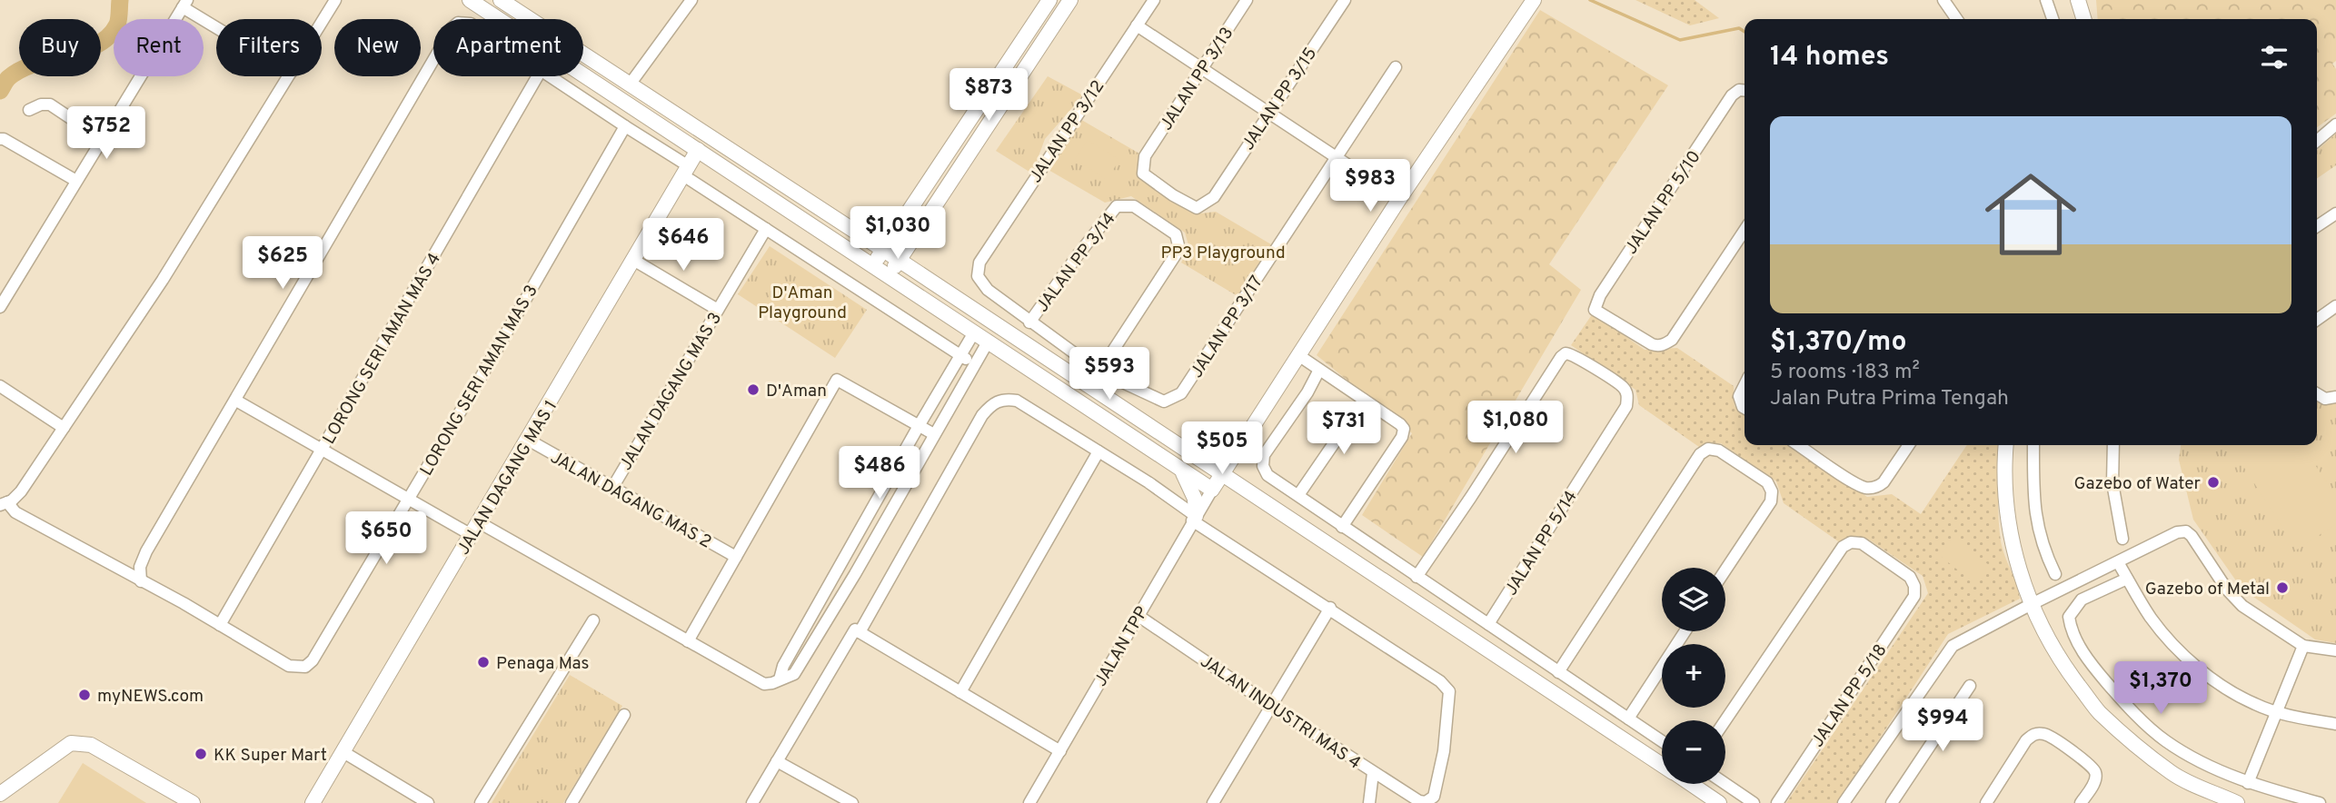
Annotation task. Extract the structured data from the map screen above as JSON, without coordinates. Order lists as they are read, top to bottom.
{
  "streets": {
    "street": [
      "JALAN PP 3/13",
      "JALAN PP 3/15",
      "JALAN PP 3/12",
      "JALAN PP 5/10",
      "JALAN PP 3/14",
      "JALAN PP 3/17",
      "LORONG SERI AMAN MAS 4",
      "LORONG SERI AMAN MAS 3",
      "JALAN DAGANG MAS 3",
      "JALAN DAGANG MAS 1",
      "JALAN DAGANG MAS 2",
      "JALAN PP 5/14",
      "JALAN TPP",
      "JALAN PP 5/18",
      "JALAN INDUSTRI MAS 4"
    ]
  },
  "crossings": [
    ["JALAN PP 3/13", "JALAN PP 3/15"],
    ["JALAN PP 3/12", "JALAN PP 3/14"],
    ["JALAN PP 3/14", "JALAN PP 3/17"],
    ["LORONG SERI AMAN MAS 4", "LORONG SERI AMAN MAS 3"],
    ["JALAN DAGANG MAS 3", "JALAN DAGANG MAS 2"],
    ["JALAN DAGANG MAS 1", "JALAN DAGANG MAS 2"],
    ["JALAN TPP", "JALAN INDUSTRI MAS 4"]
  ],
  "parks": ["PP3 Playground", "D'Aman Playground"],
  "places": [
    "D'Aman",
    "Gazebo of Water",
    "Gazebo of Metal",
    "Penaga Mas",
    "myNEWS.com",
    "KK Super Mart"
  ],
  "page": {
    "chip": [
      "Buy",
      "Rent",
      "Filters",
      "New",
      "Apartment"
    ],
    "heading": "14 homes",
    "price": [
      "$873",
      "$752",
      "$983",
      "$1,030",
      "$646",
      "$625",
      "$593",
      "$1,080",
      "$731",
      "$505",
      "$486",
      "$650",
      "$1,370",
      "$994"
    ],
    "list": [
      {
        "name": "$1,370/mo",
        "note": "5 rooms · 183 m² · Jalan Putra Prima Tengah"
      }
    ],
    "map_buttons": ["+", "−"]
  }
}
